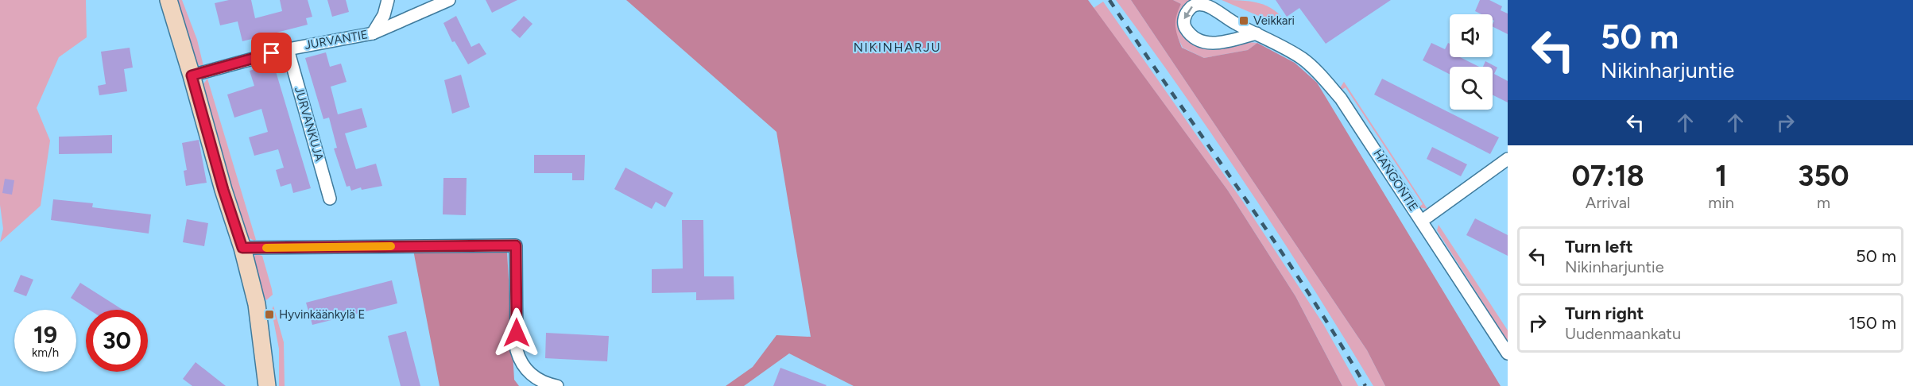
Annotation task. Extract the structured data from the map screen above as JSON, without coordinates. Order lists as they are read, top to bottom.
{
  "streets": {
    "street": ["JURVANTIE", "JURVANKUJA", "HANGONTIE"]
  },
  "crossings": [
    ["JURVANTIE", "JURVANKUJA"]
  ],
  "districts": ["NIKINHARJU"],
  "places": {
    "transit": ["Veikkari", "Hyvinkäänkylä E"]
  },
  "page": {
    "turn": ["50 m", "Nikinharjuntie"],
    "eta": [
      "07:18",
      "Arrival",
      "1",
      "min",
      "350",
      "m"
    ],
    "list": [
      {
        "name": "Turn left",
        "note": "Nikinharjuntie",
        "value": "50 m"
      },
      {
        "name": "Turn right",
        "note": "Uudenmaankatu",
        "value": "150 m"
      }
    ],
    "speed": "19 km/h",
    "limit": "30"
  }
}
